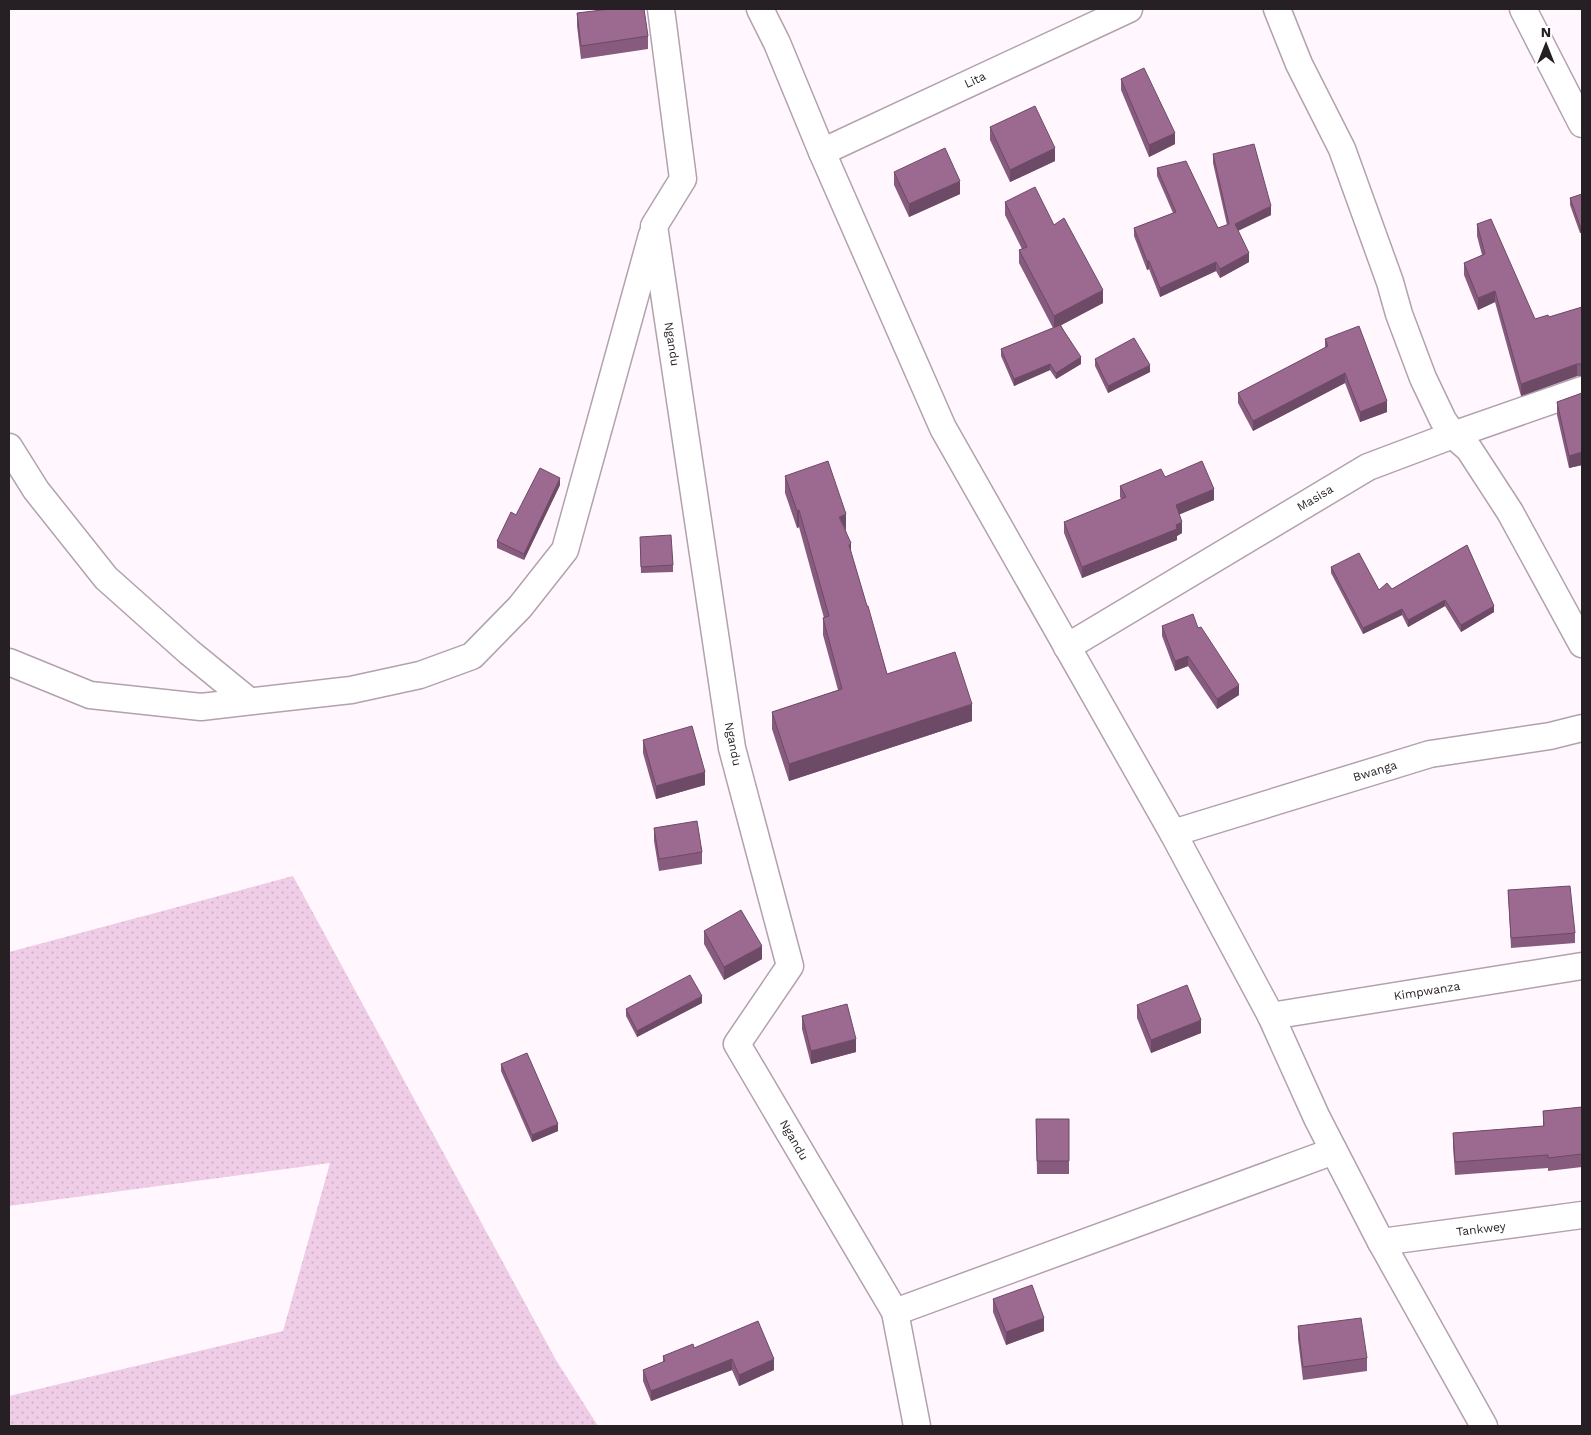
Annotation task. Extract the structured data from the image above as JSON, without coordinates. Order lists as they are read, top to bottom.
{
  "streets": {
    "street": [
      "Lita",
      "Ngandu",
      "Masisa",
      "Bwanga",
      "Kimpwanza",
      "Tankwey"
    ]
  },
  "north": "top"
}
